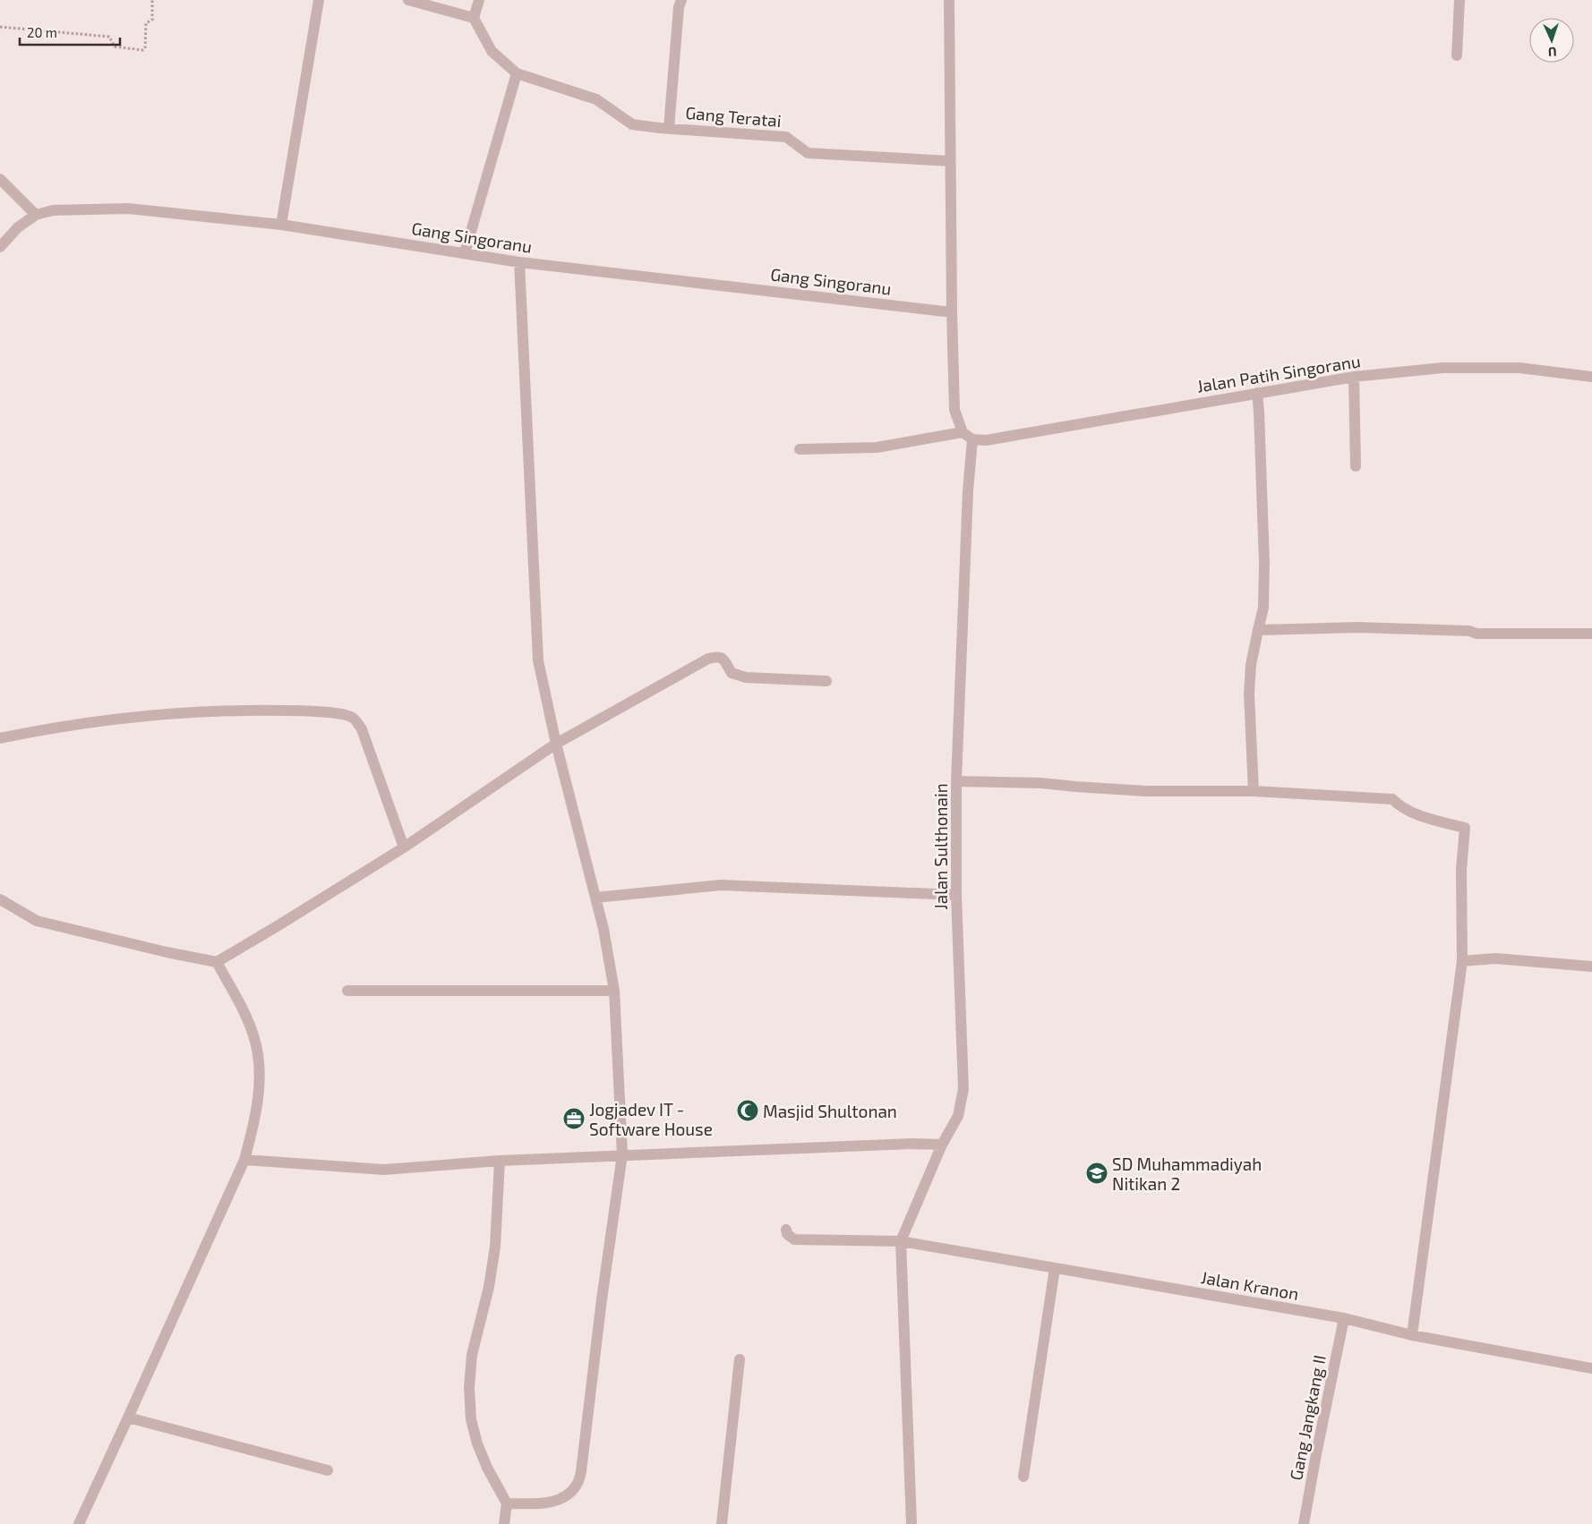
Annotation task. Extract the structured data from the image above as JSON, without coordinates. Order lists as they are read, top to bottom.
{
  "streets": {
    "street": [
      "Gang Teratai",
      "Gang Singoranu",
      "Jalan Patih Singoranu",
      "Jalan Sulthonain",
      "Jalan Kranon",
      "Gang Jangkang II"
    ]
  },
  "crossings": [
    ["Jalan Patih Singoranu", "Jalan Sulthonain"],
    ["Jalan Sulthonain", "Jalan Kranon"],
    ["Jalan Kranon", "Gang Jangkang II"]
  ],
  "places": {
    "mosque": ["Masjid Shultonan"],
    "office": ["Jogjadev IT - Software House"],
    "school or university": ["SD Muhammadiyah Nitikan 2"]
  },
  "scale_bar": "20 m",
  "north": "bottom"
}
